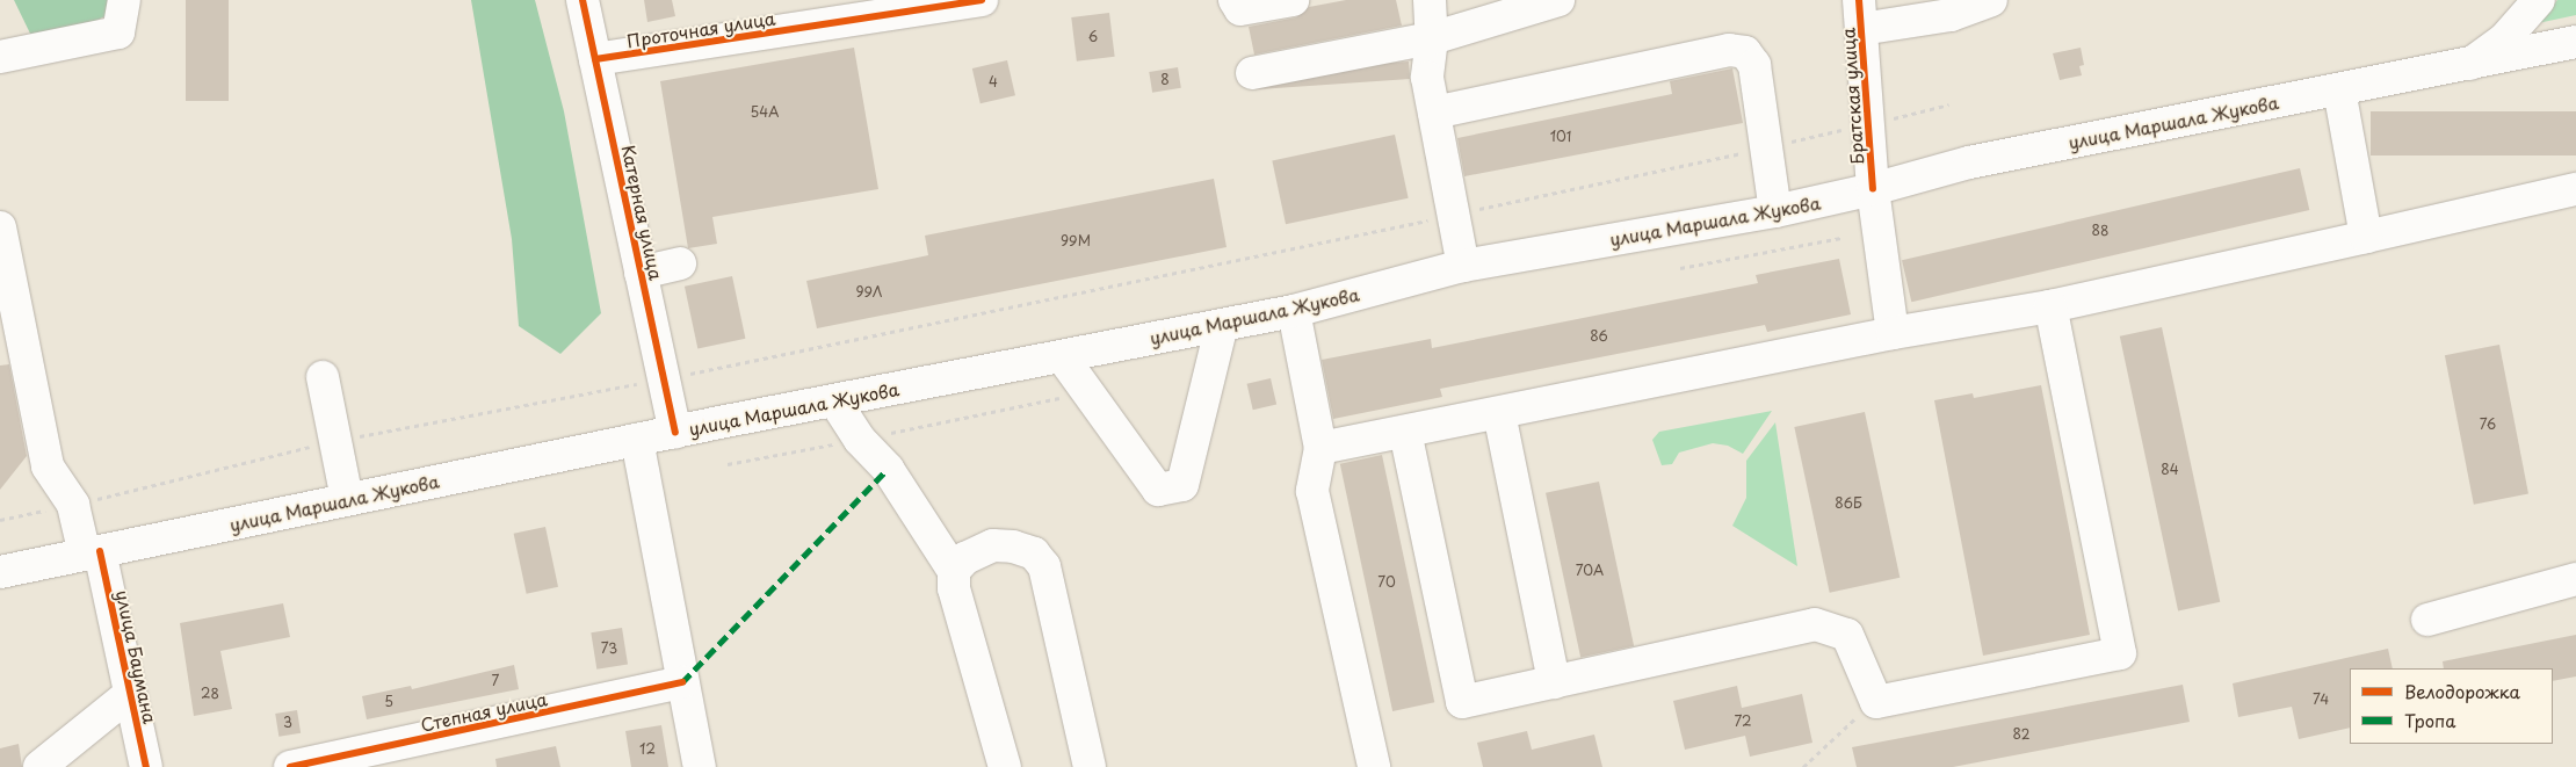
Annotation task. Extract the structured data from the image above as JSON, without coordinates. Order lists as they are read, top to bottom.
{
  "streets": {
    "main road": [
      "Проточная улица",
      "Братская улица",
      "улица Маршала Жукова",
      "Катерная улица",
      "улица Баумана",
      "Степная улица"
    ]
  },
  "crossings": [
    ["Проточная улица", "Катерная улица"],
    ["Братская улица", "улица Маршала Жукова"],
    ["улица Маршала Жукова", "Катерная улица"],
    ["улица Маршала Жукова", "улица Баумана"]
  ],
  "house_numbers": [
    "6",
    "8",
    "4",
    "54А",
    "101",
    "88",
    "99М",
    "99Л",
    "86",
    "76",
    "84",
    "86Б",
    "70А",
    "70",
    "73",
    "7",
    "28",
    "74",
    "5",
    "72",
    "3",
    "82",
    "12"
  ],
  "legend": ["Велодорожка", "Тропа"]
}
